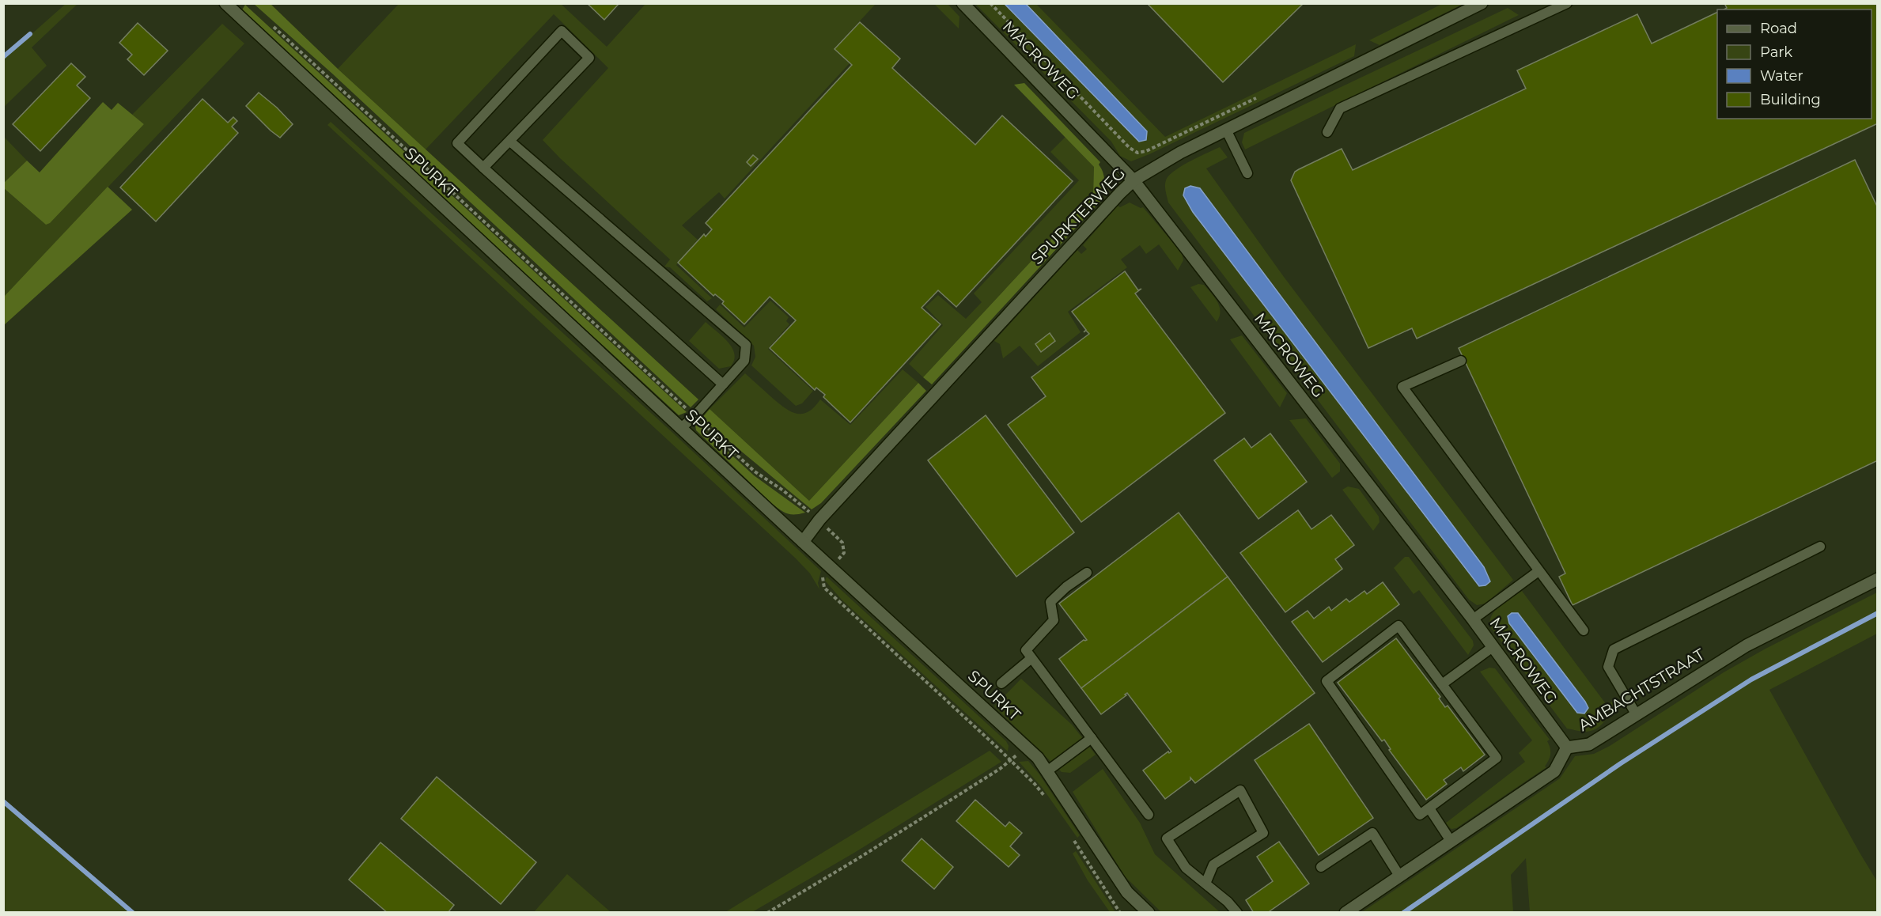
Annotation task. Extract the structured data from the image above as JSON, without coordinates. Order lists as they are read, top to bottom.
{
  "streets": {
    "street": [
      "MACROWEG",
      "SPURKT",
      "SPURKTERWEG",
      "AMBACHTSTRAAT"
    ]
  },
  "crossings": [
    ["MACROWEG", "SPURKTERWEG"],
    ["MACROWEG", "AMBACHTSTRAAT"],
    ["SPURKT", "SPURKTERWEG"]
  ],
  "legend": [
    "Road",
    "Park",
    "Water",
    "Building"
  ]
}
